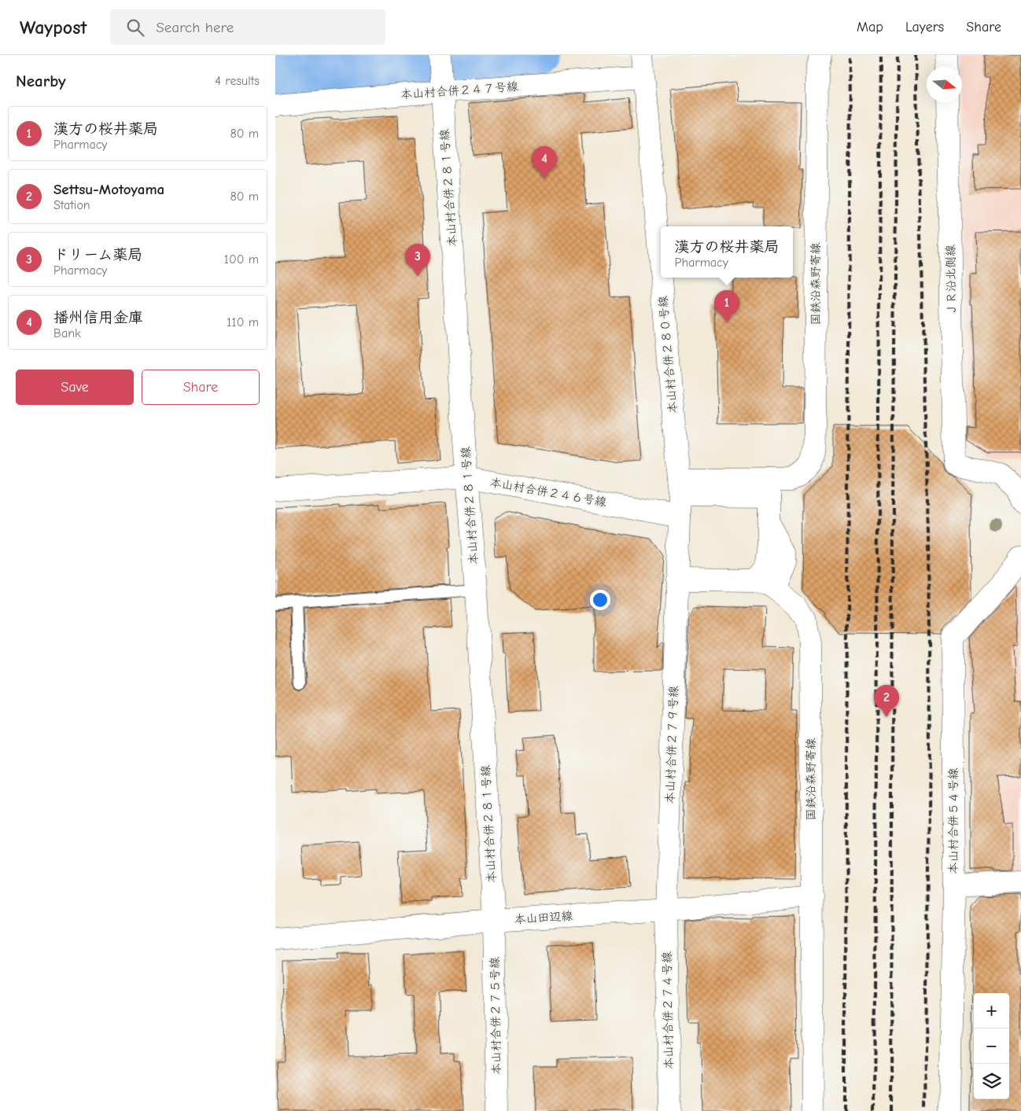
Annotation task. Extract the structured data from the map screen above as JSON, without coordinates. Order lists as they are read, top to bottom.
{
  "streets": {
    "street": [
      "本山村合併２４７号線",
      "本山村合併２８１号線",
      "ＪＲ沿北側線",
      "国鉄沿森野寄線",
      "本山村合併２８０号線",
      "本山村合併２４６号線",
      "本山村合併２７９号線",
      "本山村合併５４号線",
      "本山田辺線",
      "本山村合併２７４号線",
      "本山村合併２７５号線"
    ]
  },
  "crossings": [
    ["本山村合併２４７号線", "本山村合併２８１号線"],
    ["本山村合併２４７号線", "本山村合併２８０号線"],
    ["本山村合併２８１号線", "本山村合併２４６号線"],
    ["本山村合併２８１号線", "本山田辺線"],
    ["本山村合併２８１号線", "本山村合併２７５号線"],
    ["国鉄沿森野寄線", "本山村合併２８０号線"],
    ["国鉄沿森野寄線", "本山村合併２４６号線"],
    ["国鉄沿森野寄線", "本山田辺線"],
    ["本山村合併２８０号線", "本山村合併２４６号線"],
    ["本山村合併２８０号線", "本山村合併２７９号線"],
    ["本山村合併２７９号線", "本山田辺線"],
    ["本山村合併２７９号線", "本山村合併２７４号線"],
    ["本山田辺線", "本山村合併２７４号線"],
    ["本山田辺線", "本山村合併２７５号線"]
  ],
  "north": "right",
  "page": {
    "header": "Waypost",
    "search": "Search here",
    "nav": ["Map", "Layers", "Share"],
    "heading": ["Nearby", "4 results"],
    "list": [
      {
        "mark": "1",
        "name": "漢方の桜井薬局",
        "note": "Pharmacy",
        "value": "80 m"
      },
      {
        "mark": "2",
        "name": "Settsu-Motoyama",
        "note": "Station",
        "value": "80 m"
      },
      {
        "mark": "3",
        "name": "ドリーム薬局",
        "note": "Pharmacy",
        "value": "100 m"
      },
      {
        "mark": "4",
        "name": "播州信用金庫",
        "note": "Bank",
        "value": "110 m"
      }
    ],
    "pins": [
      "4",
      "3",
      "1",
      "2"
    ],
    "popup": ["漢方の桜井薬局", "Pharmacy"],
    "buttons": ["Save", "Share"],
    "map_buttons": ["+", "−"]
  }
}
